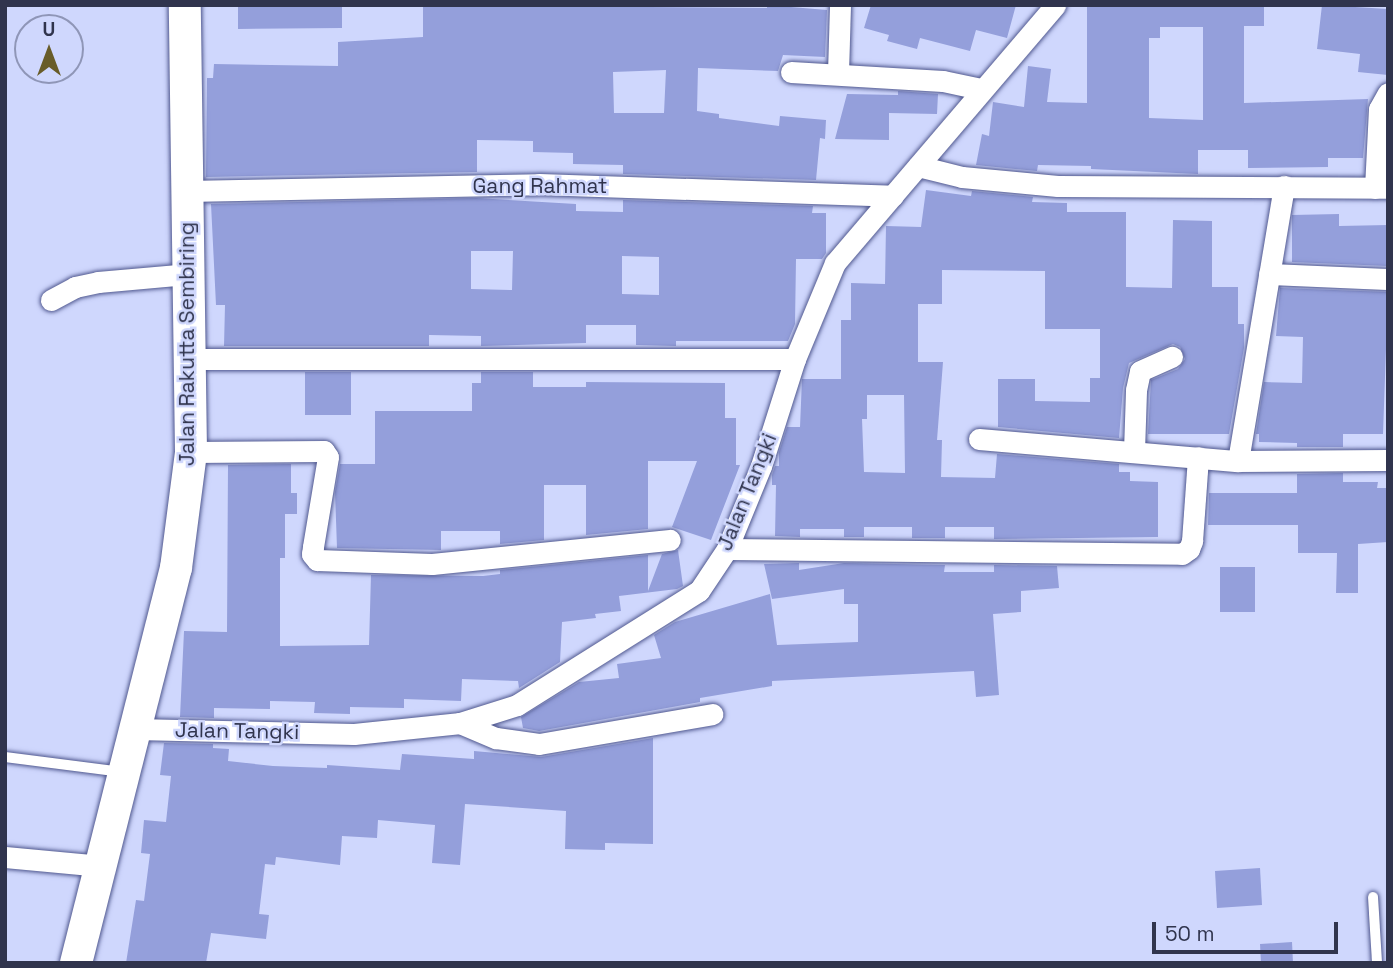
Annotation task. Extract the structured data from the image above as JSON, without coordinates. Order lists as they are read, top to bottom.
{
  "streets": {
    "main road": ["Jalan Rakutta Sembiring"],
    "street": ["Gang Rahmat", "Jalan Tangki"]
  },
  "crossings": [
    ["Gang Rahmat", "Jalan Rakutta Sembiring"],
    ["Gang Rahmat", "Jalan Tangki"],
    ["Jalan Rakutta Sembiring", "Jalan Tangki"]
  ],
  "scale_bar": "50 m",
  "north": "top"
}
